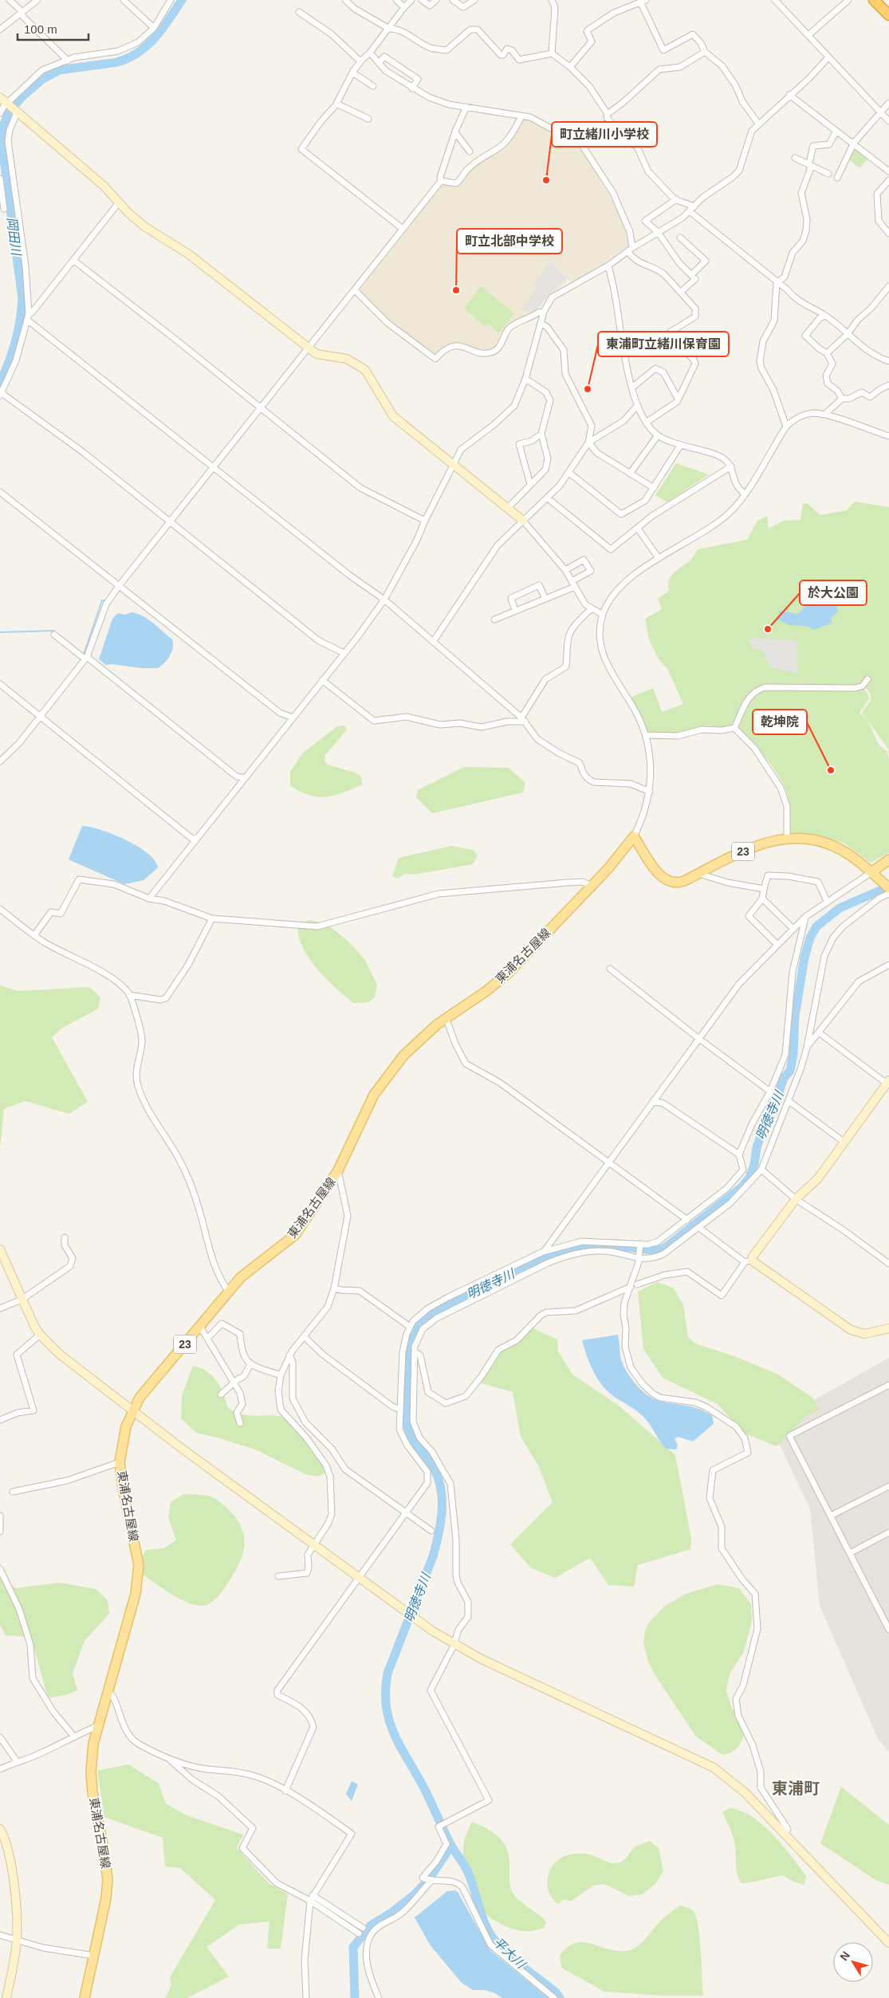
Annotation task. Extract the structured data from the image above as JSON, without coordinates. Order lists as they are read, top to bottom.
{
  "streets": {
    "main road": ["23", "東浦名古屋線"]
  },
  "crossings": [
    ["23", "東浦名古屋線"]
  ],
  "districts": ["東浦町"],
  "water": ["岡田川", "明徳寺川", "平大川"],
  "places": [
    "町立緒川小学校",
    "町立北部中学校",
    "東浦町立緒川保育園",
    "於大公園",
    "乾坤院"
  ],
  "scale_bar": "100 m",
  "north": "top left"
}
